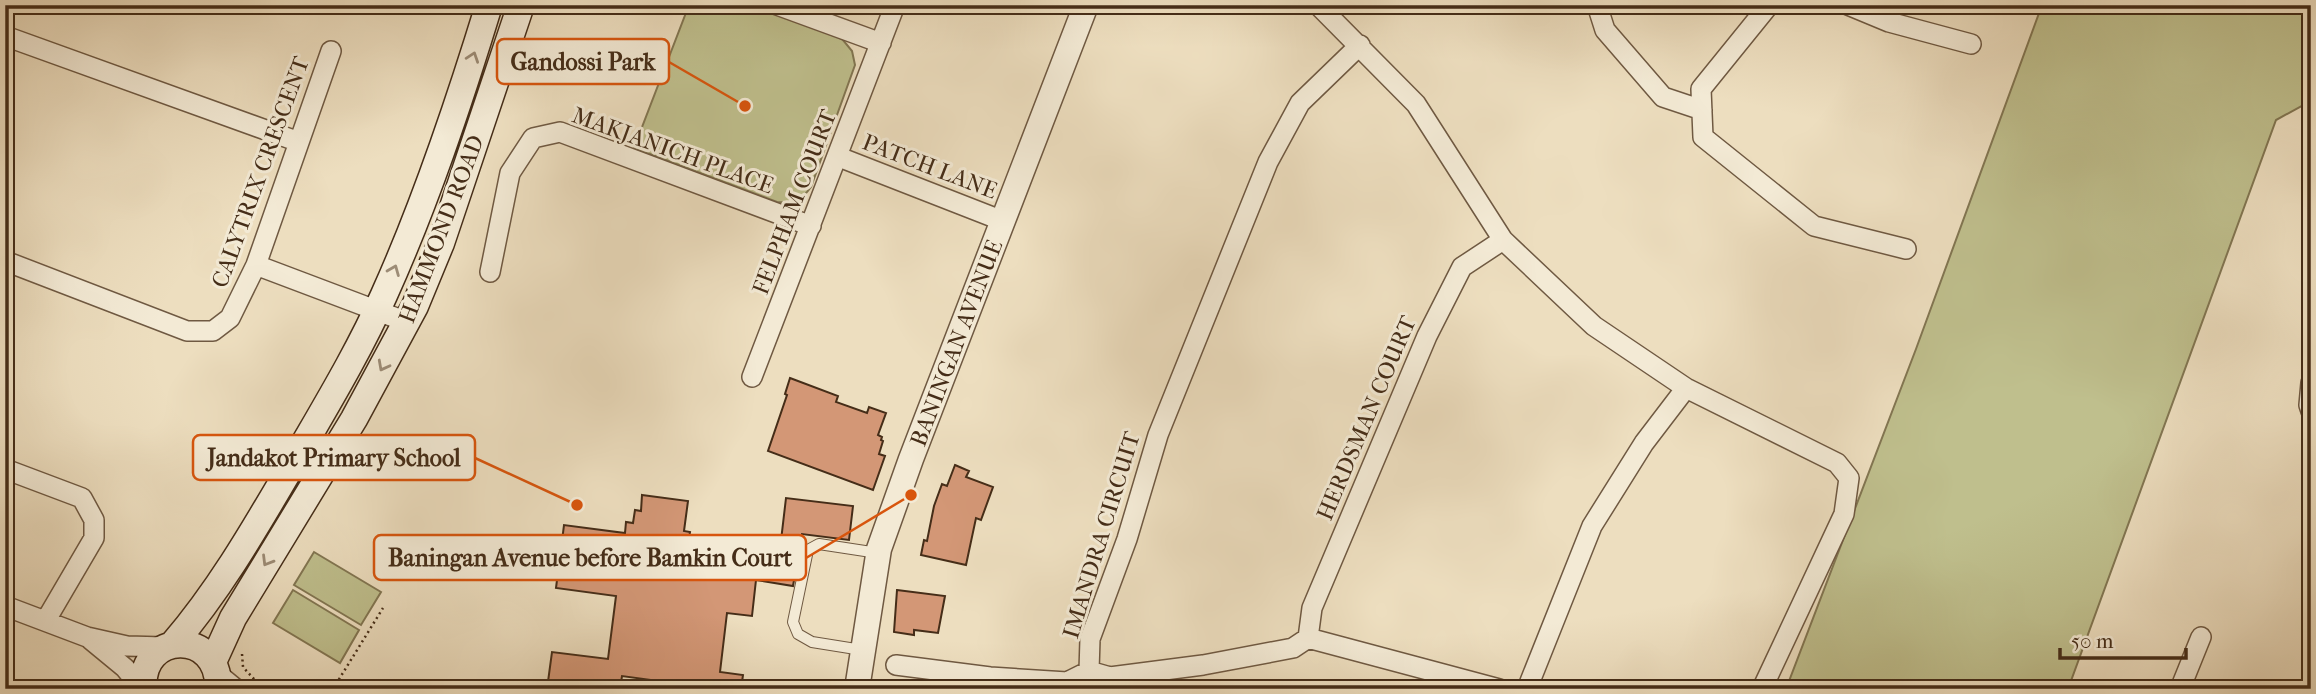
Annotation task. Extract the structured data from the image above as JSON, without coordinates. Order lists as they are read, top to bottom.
{
  "streets": {
    "main road": ["HAMMOND ROAD"],
    "street": [
      "MAKJANICH PLACE",
      "PATCH LANE",
      "CALYTRIX CRESCENT",
      "FELPHAM COURT",
      "BANINGAN AVENUE",
      "HERDSMAN COURT",
      "IMANDRA CIRCUIT"
    ]
  },
  "crossings": [
    ["MAKJANICH PLACE", "FELPHAM COURT"],
    ["PATCH LANE", "FELPHAM COURT"],
    ["PATCH LANE", "BANINGAN AVENUE"],
    ["HERDSMAN COURT", "IMANDRA CIRCUIT"]
  ],
  "places": ["Gandossi Park", "Baningan Avenue before Bamkin Court", "Jandakot Primary School"],
  "scale_bar": "50 m"
}
